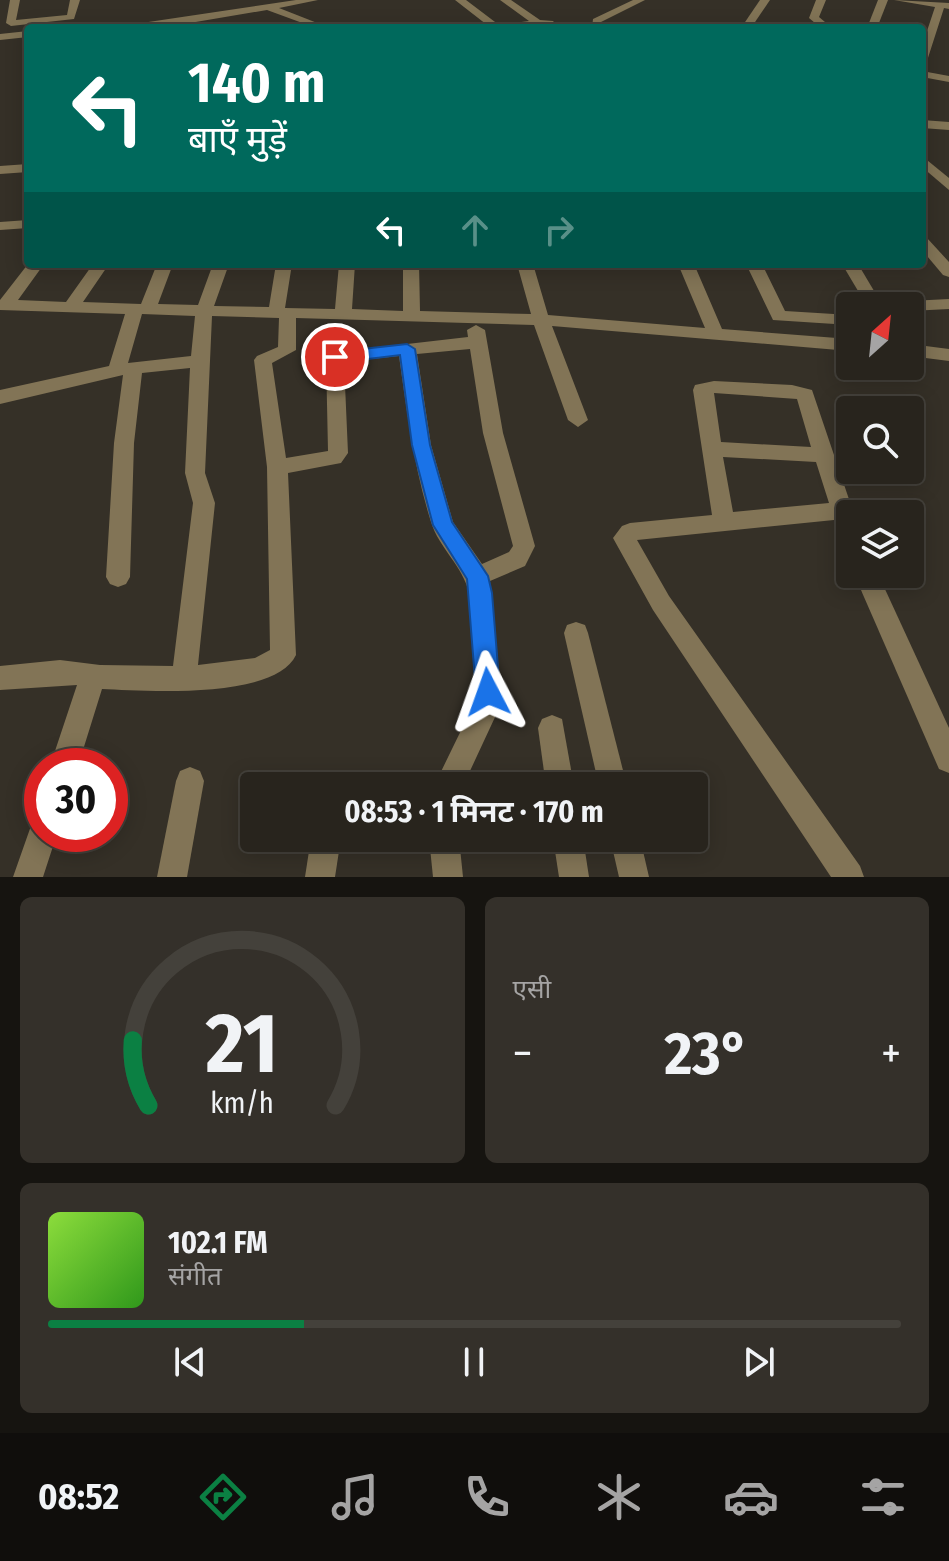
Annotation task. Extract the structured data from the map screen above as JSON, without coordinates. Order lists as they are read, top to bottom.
{
  "north": "top right",
  "page": {
    "turn": ["140 m", "बाएँ मुड़ें"],
    "limit": "30",
    "trip": "08:53 · 1 मिनट · 170 m",
    "tile": "एसी",
    "heat": ["−", "23°", "+"],
    "song": ["102.1 FM", "संगीत"],
    "tabs": "08:52",
    "gauge": ["21", "km/h"]
  }
}
